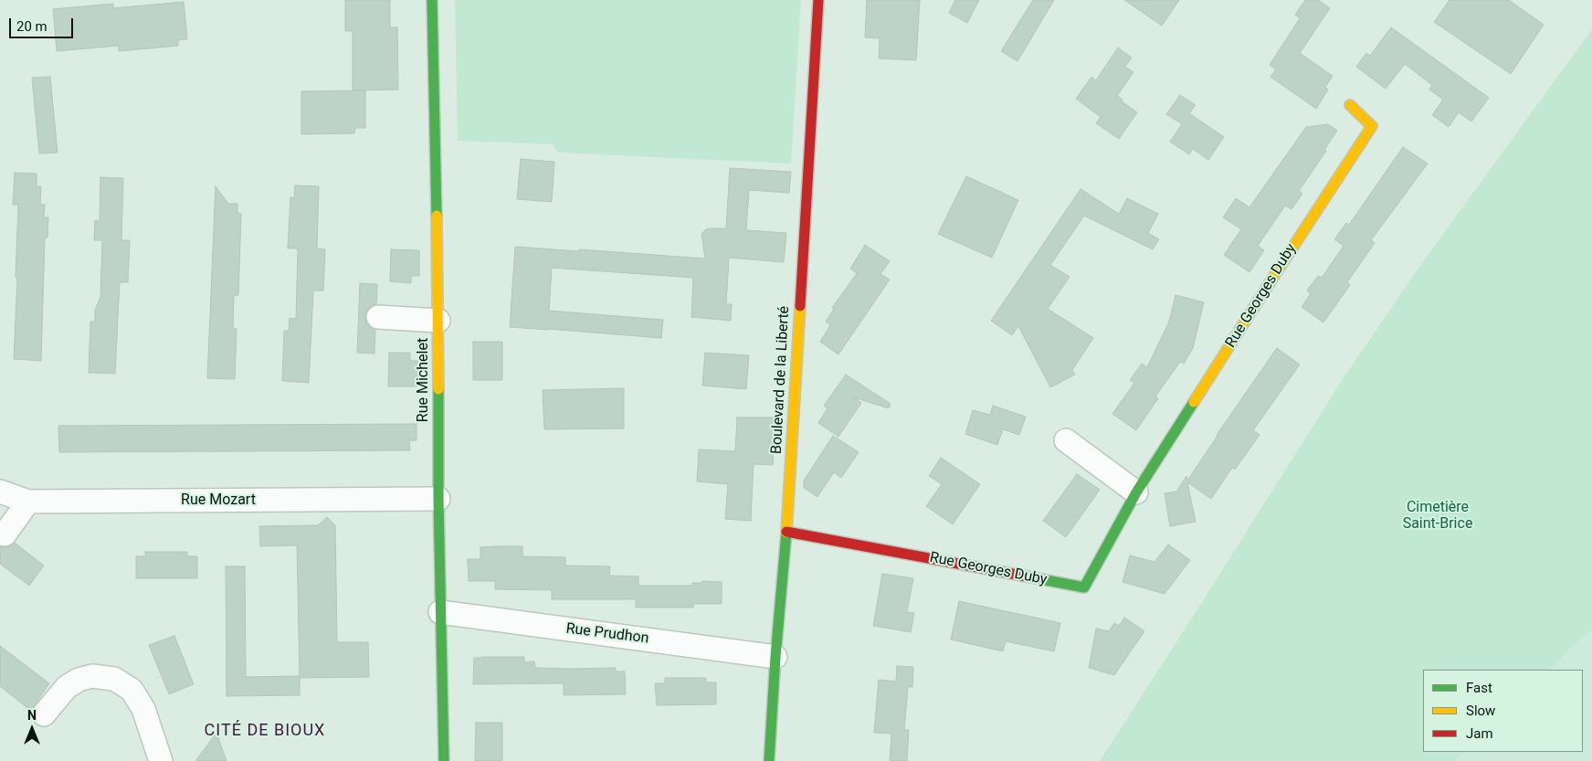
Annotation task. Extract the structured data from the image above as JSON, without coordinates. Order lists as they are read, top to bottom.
{
  "streets": {
    "street": [
      "Rue Georges Duby",
      "Rue Michelet",
      "Boulevard de la Liberté",
      "Rue Mozart",
      "Rue Prudhon"
    ]
  },
  "crossings": [
    ["Rue Georges Duby", "Boulevard de la Liberté"],
    ["Rue Michelet", "Rue Mozart"],
    ["Rue Michelet", "Rue Prudhon"],
    ["Boulevard de la Liberté", "Rue Prudhon"]
  ],
  "districts": ["CITÉ DE BIOUX"],
  "parks": ["Cimetière Saint-Brice"],
  "legend": ["Fast", "Slow", "Jam"],
  "scale_bar": "20 m",
  "north": "top"
}
